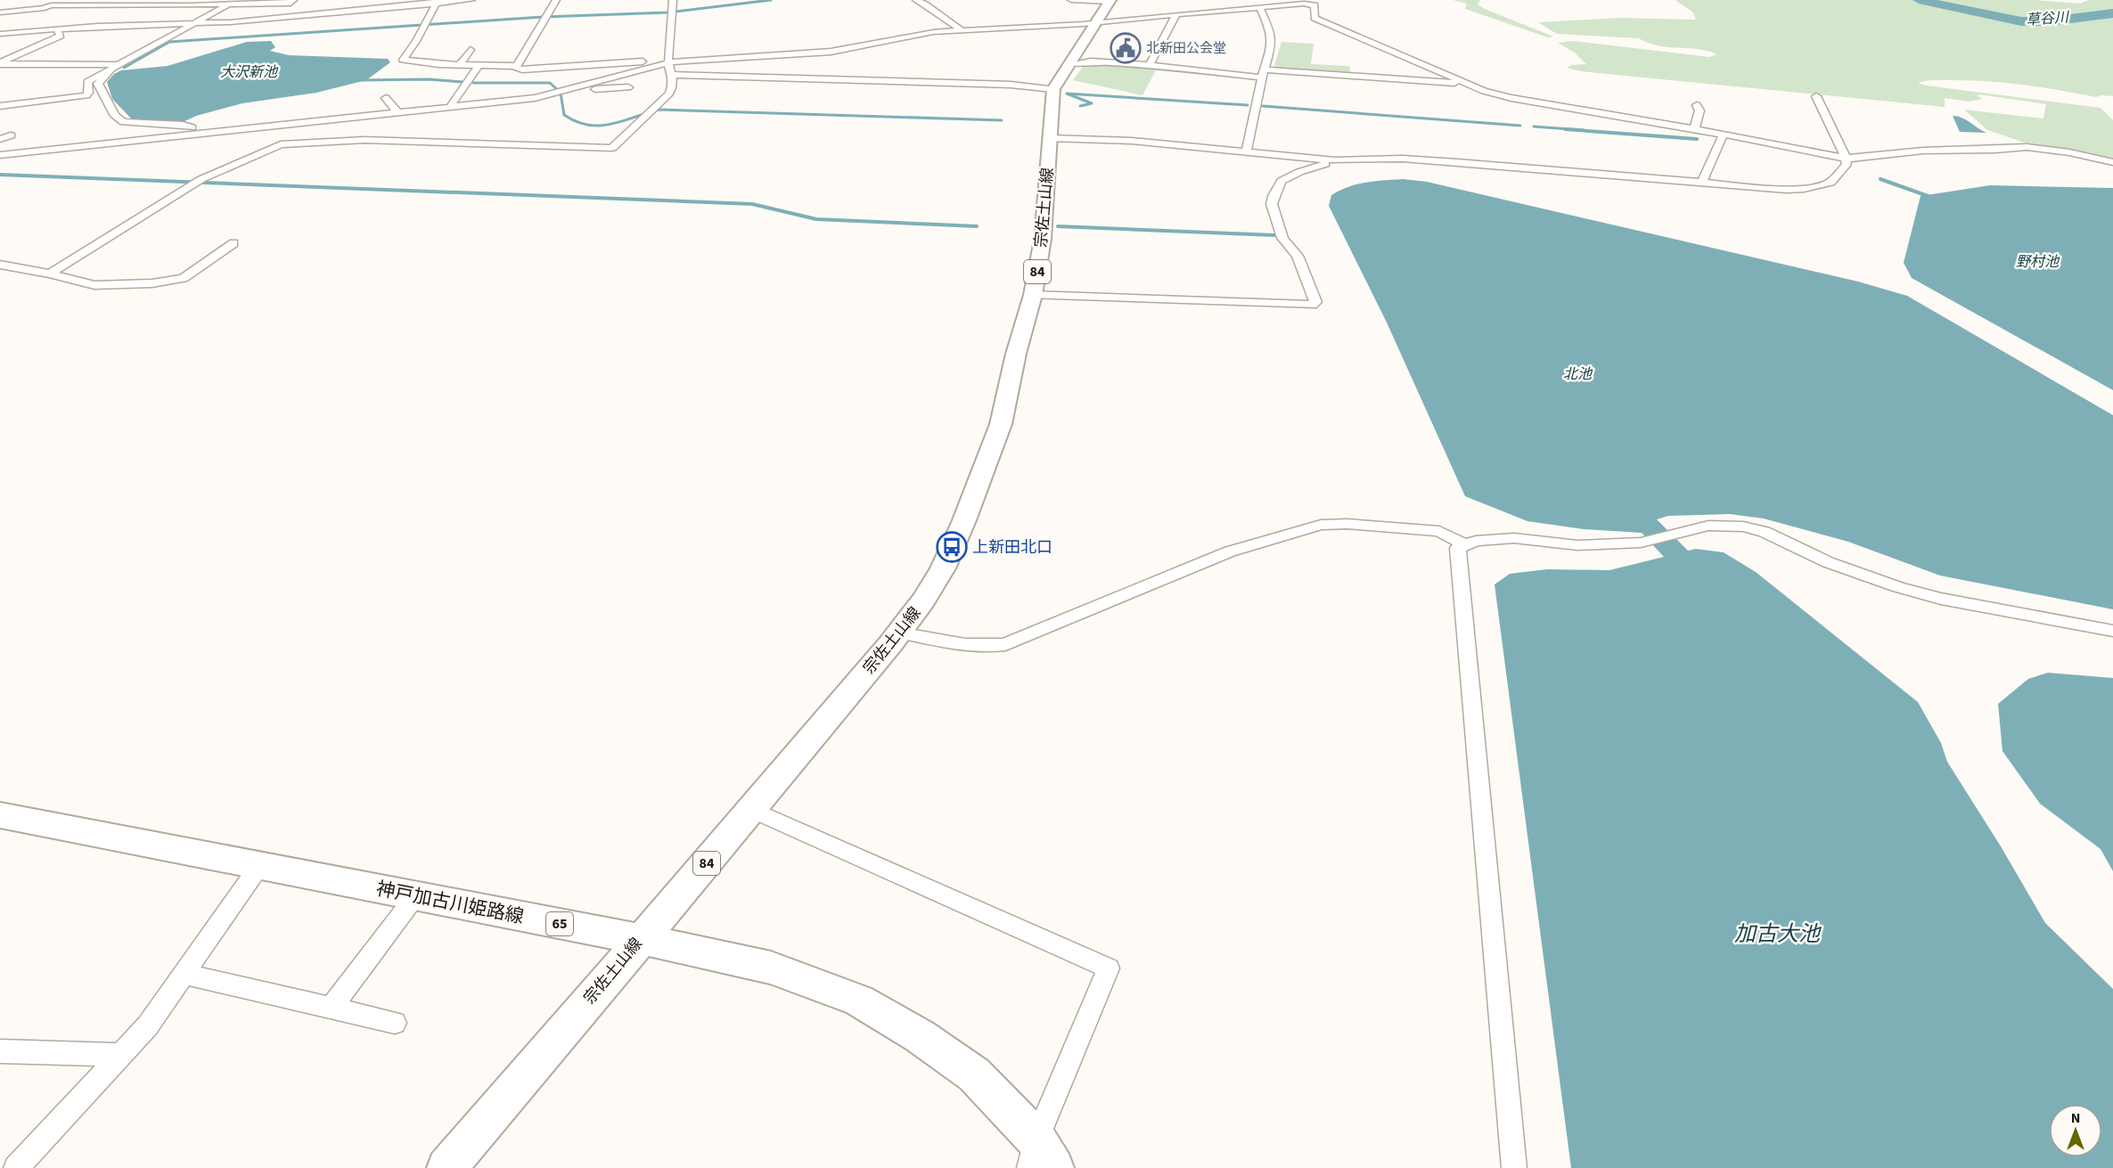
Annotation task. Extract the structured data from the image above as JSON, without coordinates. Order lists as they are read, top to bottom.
{
  "streets": {
    "main road": [
      "宗佐土山線",
      "84",
      "神戸加古川姫路線",
      "65"
    ]
  },
  "crossings": [
    ["宗佐土山線", "神戸加古川姫路線"]
  ],
  "water": [
    "草谷川",
    "大沢新池",
    "野村池",
    "北池",
    "加古大池"
  ],
  "places": {
    "public building": ["北新田公会堂"],
    "bus stop": ["上新田北口"]
  },
  "north": "top"
}
